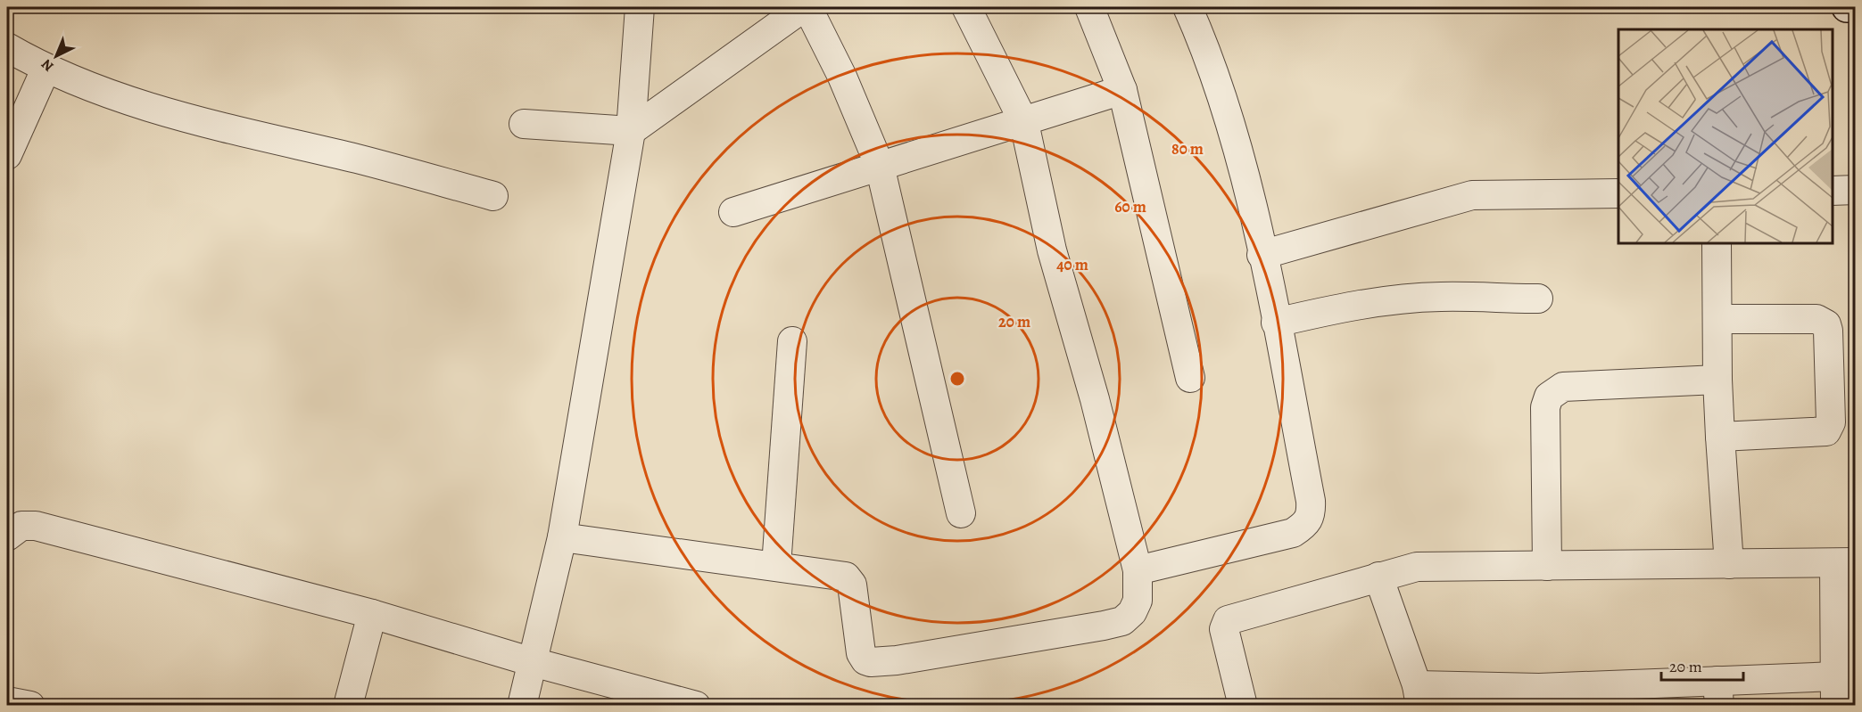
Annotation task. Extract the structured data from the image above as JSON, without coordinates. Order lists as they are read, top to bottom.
{
  "scale_bar": "20 m",
  "north": "bottom left",
  "rings": [
    "80 m",
    "60 m",
    "40 m",
    "20 m"
  ]
}
